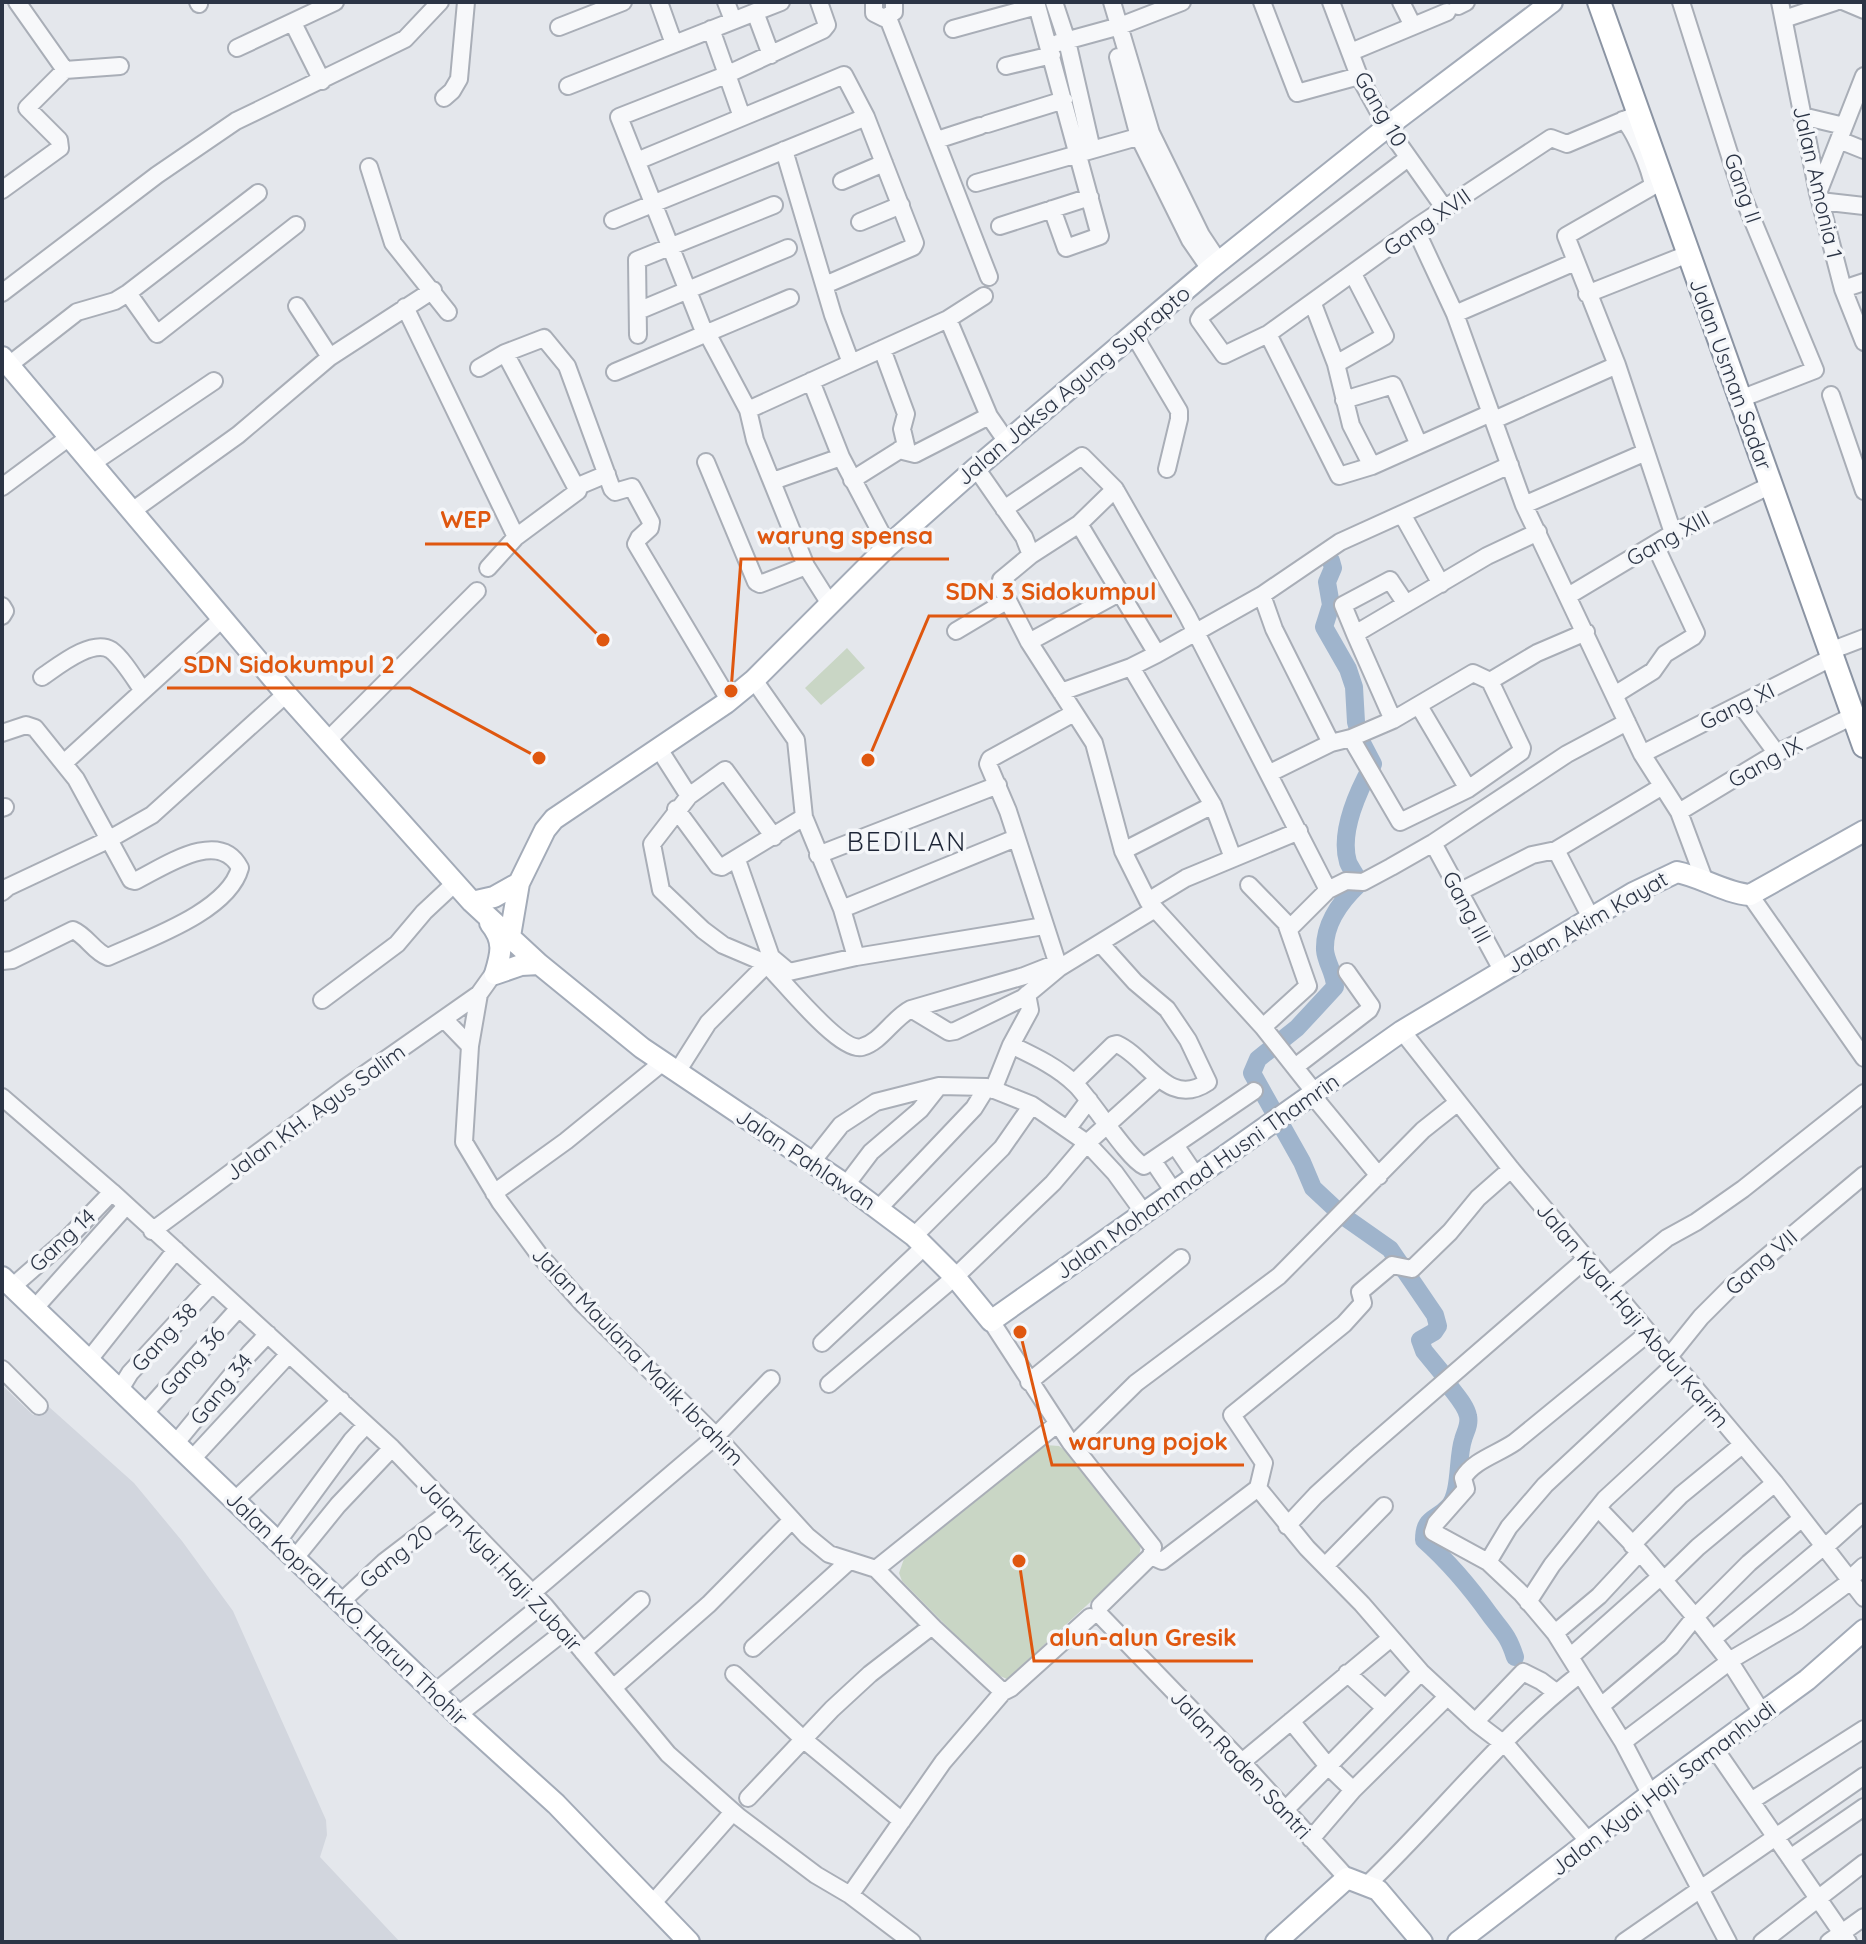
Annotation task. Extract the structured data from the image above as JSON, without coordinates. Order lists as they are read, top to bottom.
{
  "streets": {
    "highway": ["Jalan Usman Sadar"],
    "main road": [
      "Jalan Jaksa Agung Suprapto",
      "Jalan Akim Kayat",
      "Jalan Pahlawan",
      "Jalan Mohammad Husni Thamrin",
      "Jalan Kopral KKO. Harun Thohir",
      "Jalan Kyai Haji Samanhudi"
    ],
    "street": [
      "Gang 10",
      "Jalan Amonia 1",
      "Gang II",
      "Gang XVII",
      "Gang XIII",
      "Gang XI",
      "Gang IX",
      "Gang III",
      "Jalan KH. Agus Salim",
      "Gang 14",
      "Gang VII",
      "Jalan Kyai Haji Abdul Karim",
      "Gang 38",
      "Jalan Maulana Malik Ibrahim",
      "Gang 36",
      "Gang 34",
      "Gang 20",
      "Jalan Kyai Haji Zubair",
      "Jalan Raden Santri"
    ]
  },
  "crossings": [
    ["Gang 10", "Gang XVII"],
    ["Gang 10", "Jalan Jaksa Agung Suprapto"],
    ["Gang II", "Jalan Usman Sadar"],
    ["Gang XVII", "Jalan Usman Sadar"],
    ["Jalan Usman Sadar", "Gang XIII"],
    ["Jalan Usman Sadar", "Gang XI"],
    ["Jalan Usman Sadar", "Gang IX"],
    ["Jalan Jaksa Agung Suprapto", "Jalan Pahlawan"],
    ["Gang III", "Jalan Akim Kayat"],
    ["Jalan Akim Kayat", "Jalan Mohammad Husni Thamrin"],
    ["Jalan Akim Kayat", "Jalan Kyai Haji Abdul Karim"],
    ["Jalan KH. Agus Salim", "Jalan Maulana Malik Ibrahim"],
    ["Jalan KH. Agus Salim", "Jalan Kyai Haji Zubair"],
    ["Jalan Pahlawan", "Jalan Mohammad Husni Thamrin"],
    ["Jalan Mohammad Husni Thamrin", "Jalan Kyai Haji Abdul Karim"],
    ["Gang 14", "Jalan Kyai Haji Zubair"],
    ["Gang 14", "Jalan Kopral KKO. Harun Thohir"],
    ["Gang VII", "Jalan Kyai Haji Abdul Karim"],
    ["Gang 38", "Jalan Kyai Haji Zubair"],
    ["Gang 38", "Jalan Kopral KKO. Harun Thohir"],
    ["Gang 36", "Jalan Kyai Haji Zubair"],
    ["Gang 36", "Jalan Kopral KKO. Harun Thohir"],
    ["Gang 34", "Jalan Kyai Haji Zubair"],
    ["Gang 34", "Jalan Kopral KKO. Harun Thohir"],
    ["Gang 20", "Jalan Kyai Haji Zubair"],
    ["Gang 20", "Jalan Kopral KKO. Harun Thohir"]
  ],
  "districts": ["BEDILAN"],
  "places": [
    "WEP",
    "warung spensa",
    "SDN Sidokumpul 2",
    "SDN 3 Sidokumpul",
    "warung pojok",
    "alun-alun Gresik"
  ]
}
